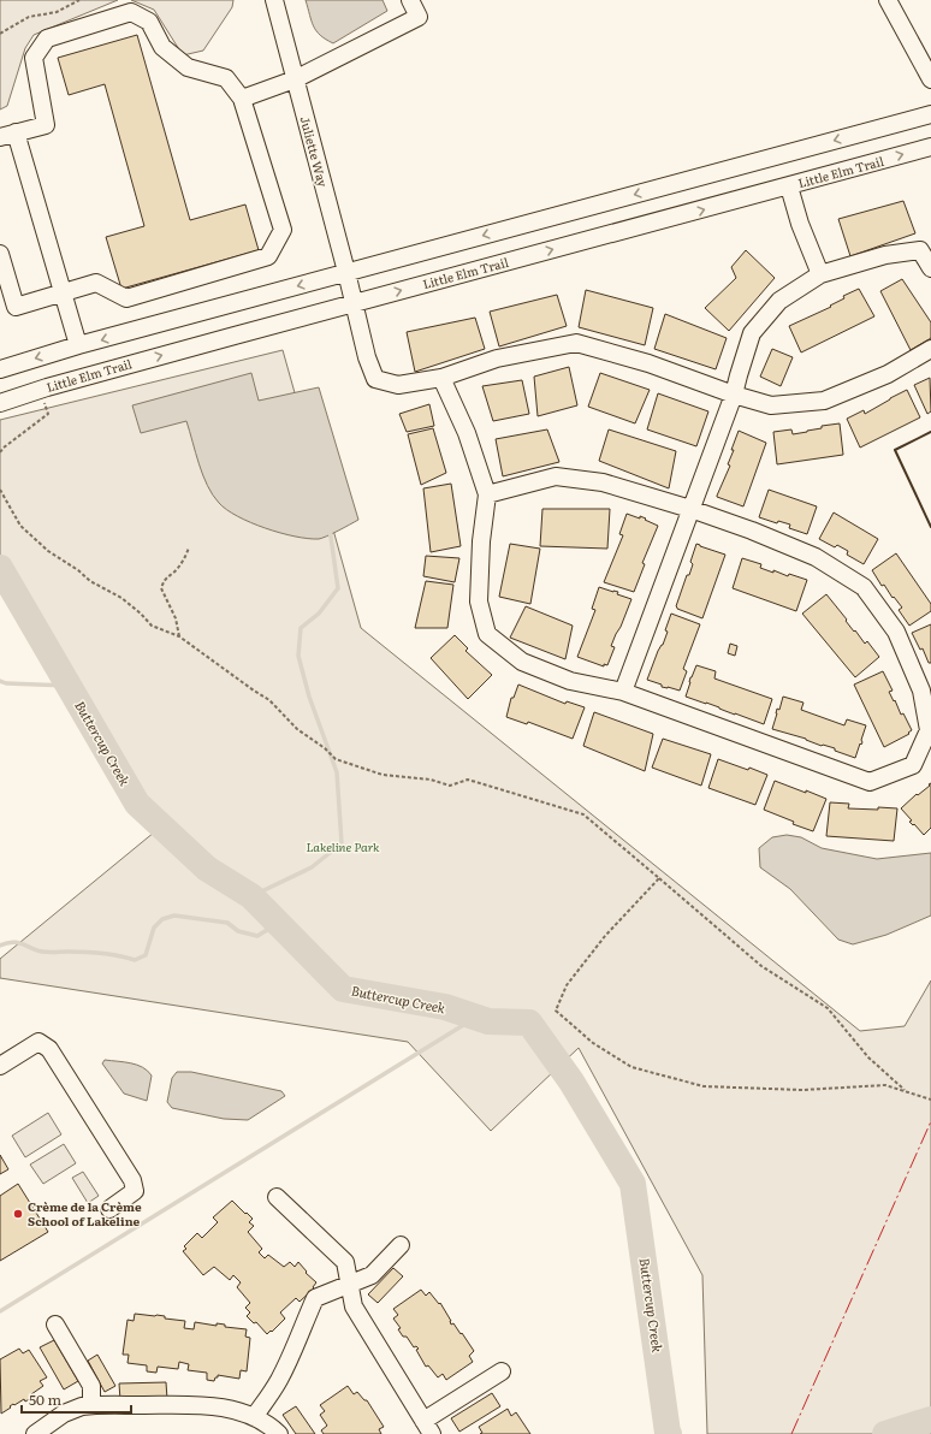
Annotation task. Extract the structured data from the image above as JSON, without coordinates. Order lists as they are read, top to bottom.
{
  "streets": {
    "street": ["Juliette Way", "Little Elm Trail"]
  },
  "crossings": [
    ["Juliette Way", "Little Elm Trail"]
  ],
  "water": ["Buttercup Creek"],
  "parks": ["Lakeline Park"],
  "places": ["Crème de la Crème School of Lakeline"],
  "scale_bar": "50 m"
}
